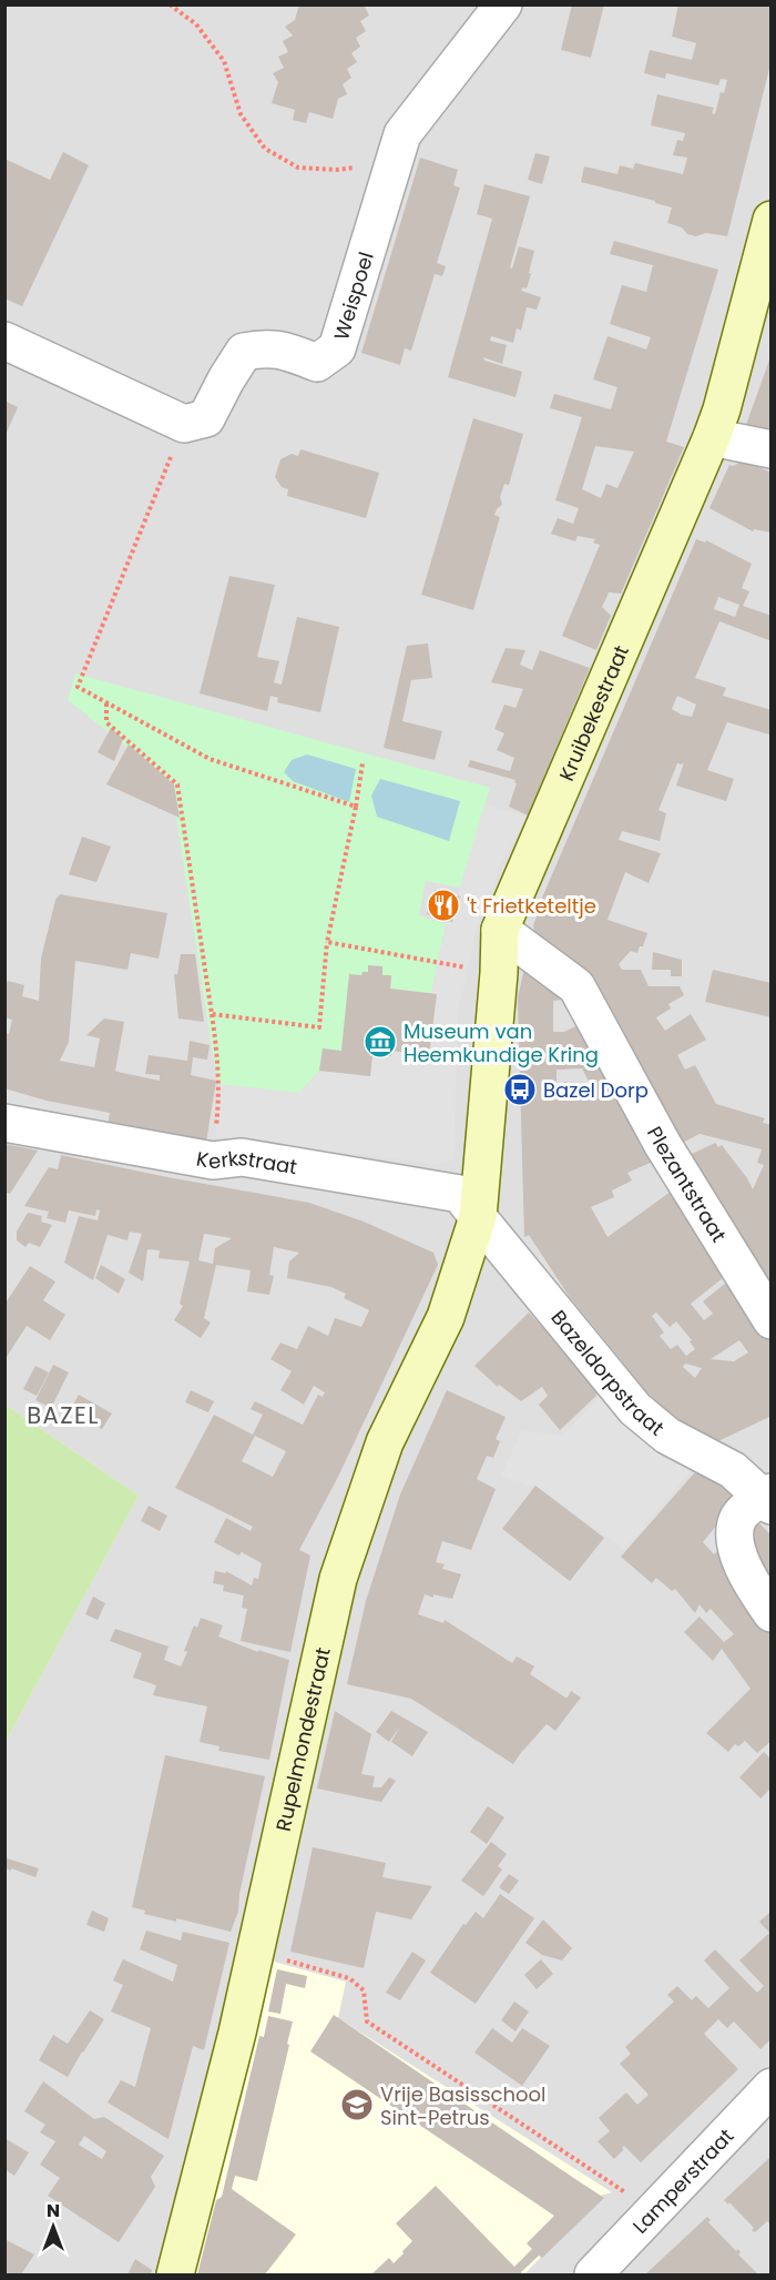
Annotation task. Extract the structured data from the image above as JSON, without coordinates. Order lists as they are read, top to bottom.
{
  "streets": {
    "main road": ["Kruibekestraat", "Rupelmondestraat"],
    "street": [
      "Weispoel",
      "Kerkstraat",
      "Plezantstraat",
      "Bazeldorpstraat",
      "Lamperstraat"
    ]
  },
  "crossings": [
    ["Kruibekestraat", "Kerkstraat"],
    ["Kruibekestraat", "Plezantstraat"],
    ["Kruibekestraat", "Bazeldorpstraat"],
    ["Kruibekestraat", "Rupelmondestraat"],
    ["Kerkstraat", "Bazeldorpstraat"],
    ["Kerkstraat", "Rupelmondestraat"],
    ["Bazeldorpstraat", "Rupelmondestraat"]
  ],
  "districts": ["BAZEL"],
  "places": {
    "restaurant": ["'t Frietketeltje"],
    "museum": ["Museum van Heemkundige Kring"],
    "bus stop": ["Bazel Dorp"],
    "school or university": ["Vrije Basisschool Sint-Petrus"]
  },
  "north": "top"
}
